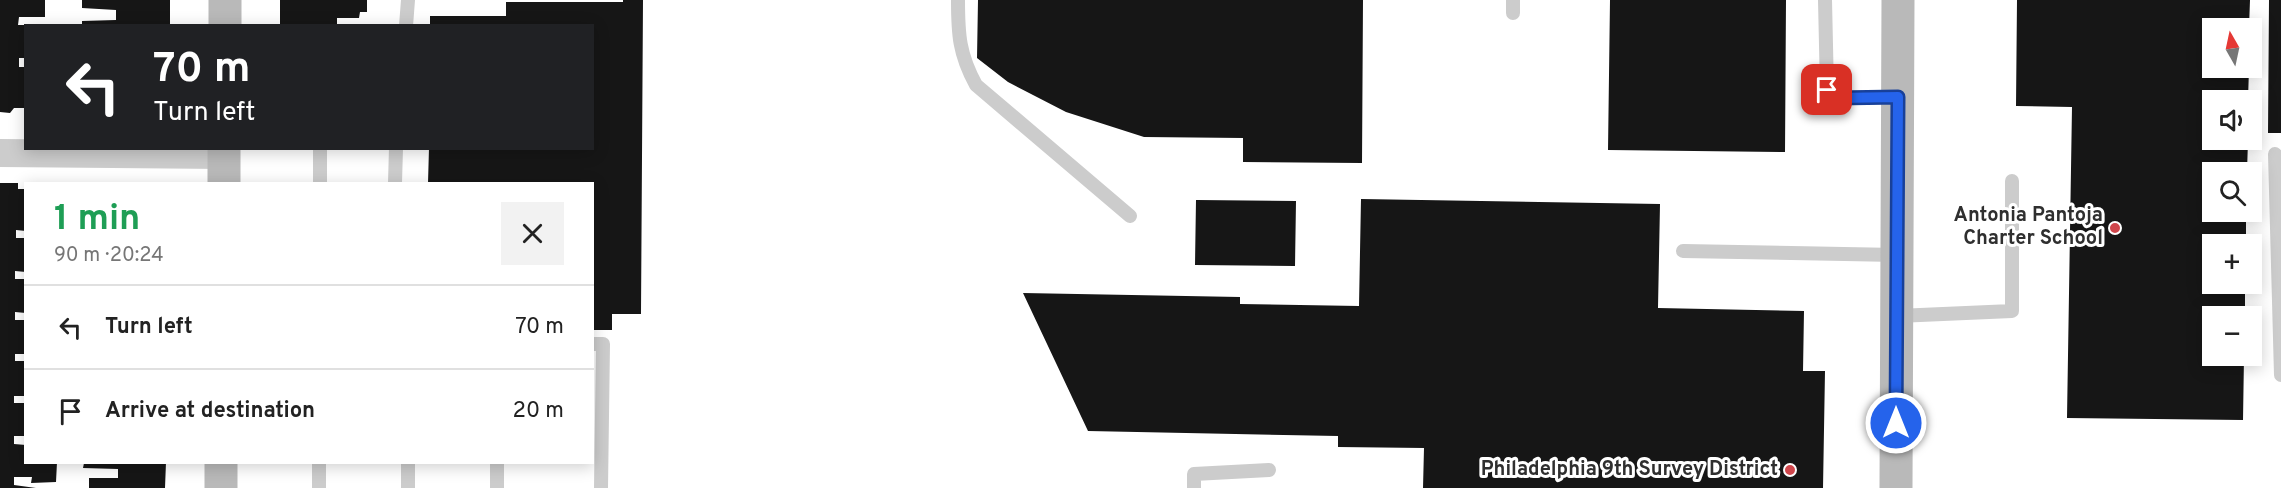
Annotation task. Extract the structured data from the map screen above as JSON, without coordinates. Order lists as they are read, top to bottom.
{
  "places": ["Antonia Pantoja Charter School", "Philadelphia 9th Survey District"],
  "north": "top",
  "page": {
    "map_buttons": ["+", "−"],
    "turn": ["70 m", "Turn left"],
    "heading": ["1 min", "90 m · 20:24"],
    "list": [
      {
        "name": "Turn left",
        "value": "70 m"
      },
      {
        "name": "Arrive at destination",
        "value": "20 m"
      }
    ]
  }
}
